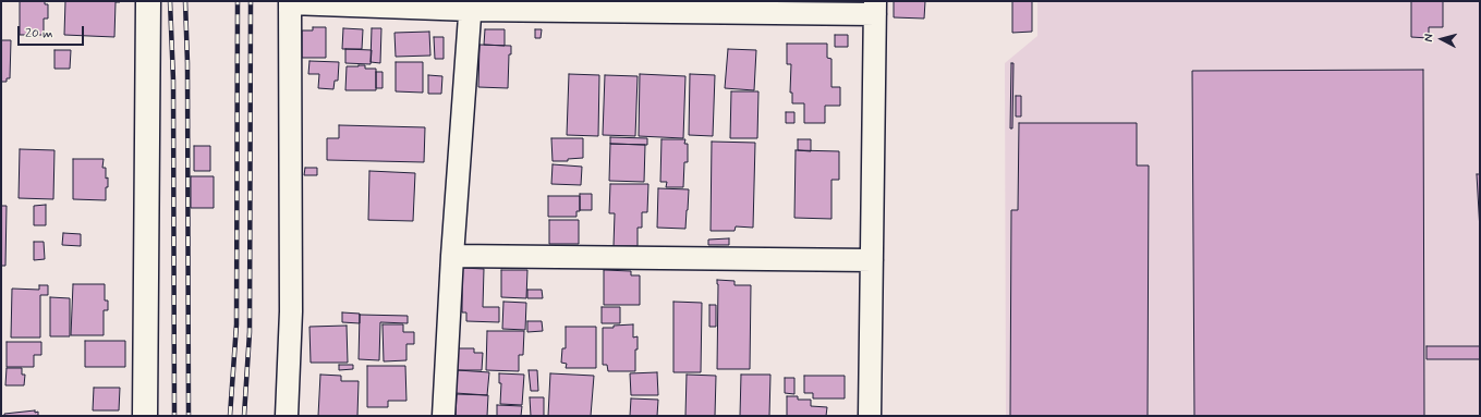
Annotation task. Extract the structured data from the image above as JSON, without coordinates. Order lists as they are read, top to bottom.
{
  "scale_bar": "20 m",
  "north": "left"
}
